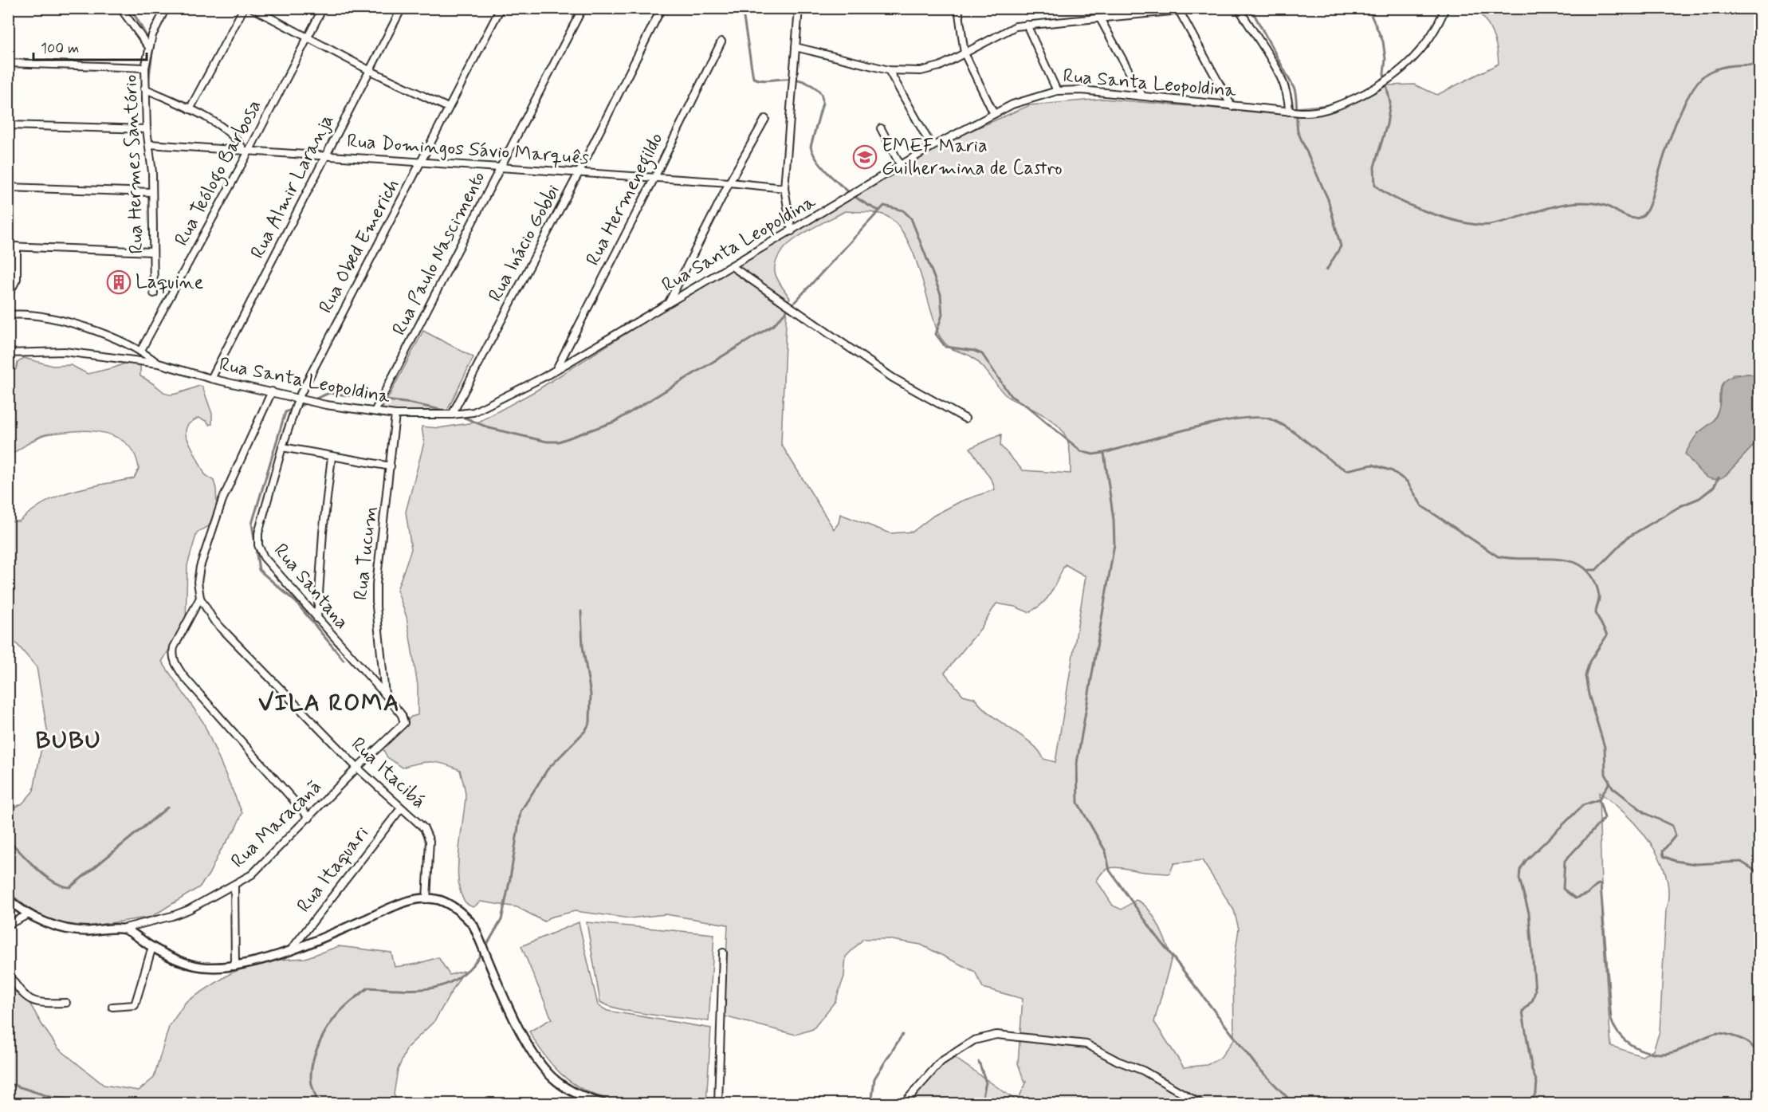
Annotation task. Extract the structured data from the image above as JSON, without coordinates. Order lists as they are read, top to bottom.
{
  "streets": {
    "street": [
      "Rua Santa Leopoldina",
      "Rua Domingos Sávio Marquês",
      "Rua Hermes Santório",
      "Rua Teólogo Barbosa",
      "Rua Almir Laranja",
      "Rua Hermenegildo",
      "Rua Inácio Gobbi",
      "Rua Obed Emerich",
      "Rua Paulo Nascimento",
      "Rua Tucum",
      "Rua Santana",
      "Rua Itacibá",
      "Rua Maracanã",
      "Rua Itaquari"
    ]
  },
  "crossings": [
    ["Rua Santa Leopoldina", "Rua Almir Laranja"],
    ["Rua Santa Leopoldina", "Rua Hermenegildo"],
    ["Rua Santa Leopoldina", "Rua Inácio Gobbi"],
    ["Rua Santa Leopoldina", "Rua Obed Emerich"],
    ["Rua Santa Leopoldina", "Rua Paulo Nascimento"],
    ["Rua Santa Leopoldina", "Rua Tucum"],
    ["Rua Santa Leopoldina", "Rua Santana"],
    ["Rua Santa Leopoldina", "Rua Itacibá"],
    ["Rua Domingos Sávio Marquês", "Rua Hermes Santório"],
    ["Rua Domingos Sávio Marquês", "Rua Teólogo Barbosa"],
    ["Rua Domingos Sávio Marquês", "Rua Almir Laranja"],
    ["Rua Domingos Sávio Marquês", "Rua Hermenegildo"],
    ["Rua Domingos Sávio Marquês", "Rua Inácio Gobbi"],
    ["Rua Domingos Sávio Marquês", "Rua Obed Emerich"],
    ["Rua Domingos Sávio Marquês", "Rua Paulo Nascimento"],
    ["Rua Obed Emerich", "Rua Santana"],
    ["Rua Tucum", "Rua Santana"],
    ["Rua Santana", "Rua Maracanã"],
    ["Rua Itacibá", "Rua Maracanã"],
    ["Rua Itacibá", "Rua Itaquari"]
  ],
  "districts": ["VILA ROMA", "BUBU"],
  "places": {
    "school or university": ["EMEF Maria Guilhermina de Castro"],
    "building": ["Laquine"]
  },
  "scale_bar": "100 m"
}
